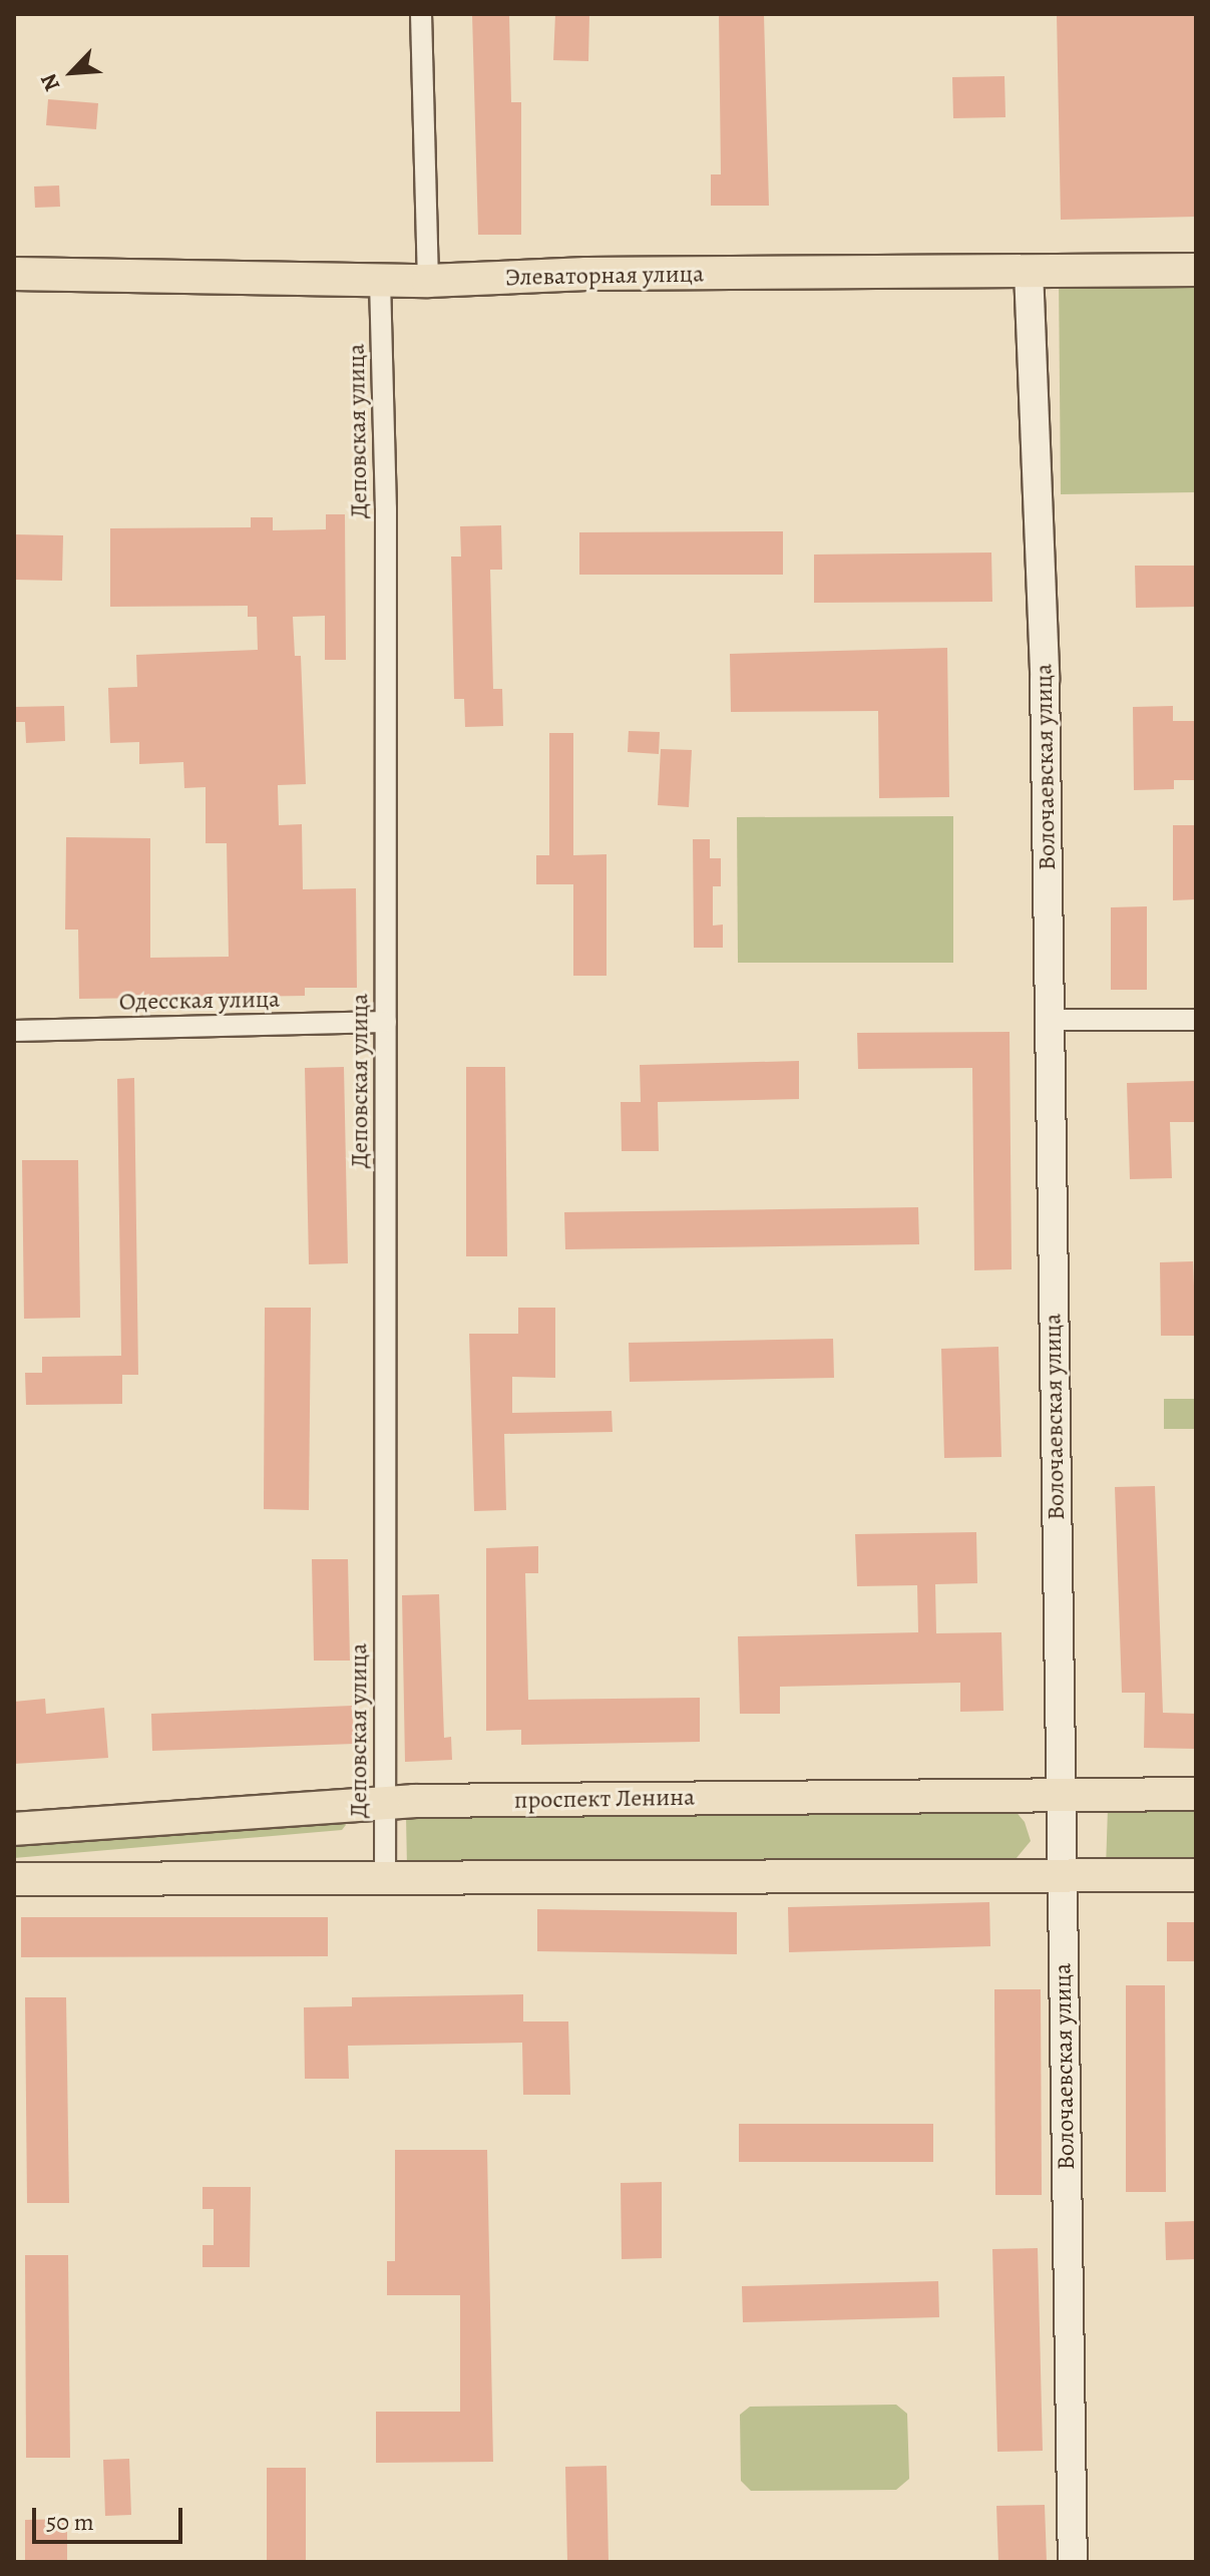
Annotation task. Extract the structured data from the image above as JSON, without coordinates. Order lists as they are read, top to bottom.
{
  "streets": {
    "main road": ["Элеваторная улица", "проспект Ленина"],
    "street": ["Деповская улица", "Волочаевская улица", "Одесская улица"]
  },
  "crossings": [
    ["Элеваторная улица", "Деповская улица"],
    ["Элеваторная улица", "Волочаевская улица"],
    ["Деповская улица", "Одесская улица"],
    ["Деповская улица", "проспект Ленина"],
    ["Волочаевская улица", "проспект Ленина"]
  ],
  "scale_bar": "50 m",
  "north": "bottom left"
}
